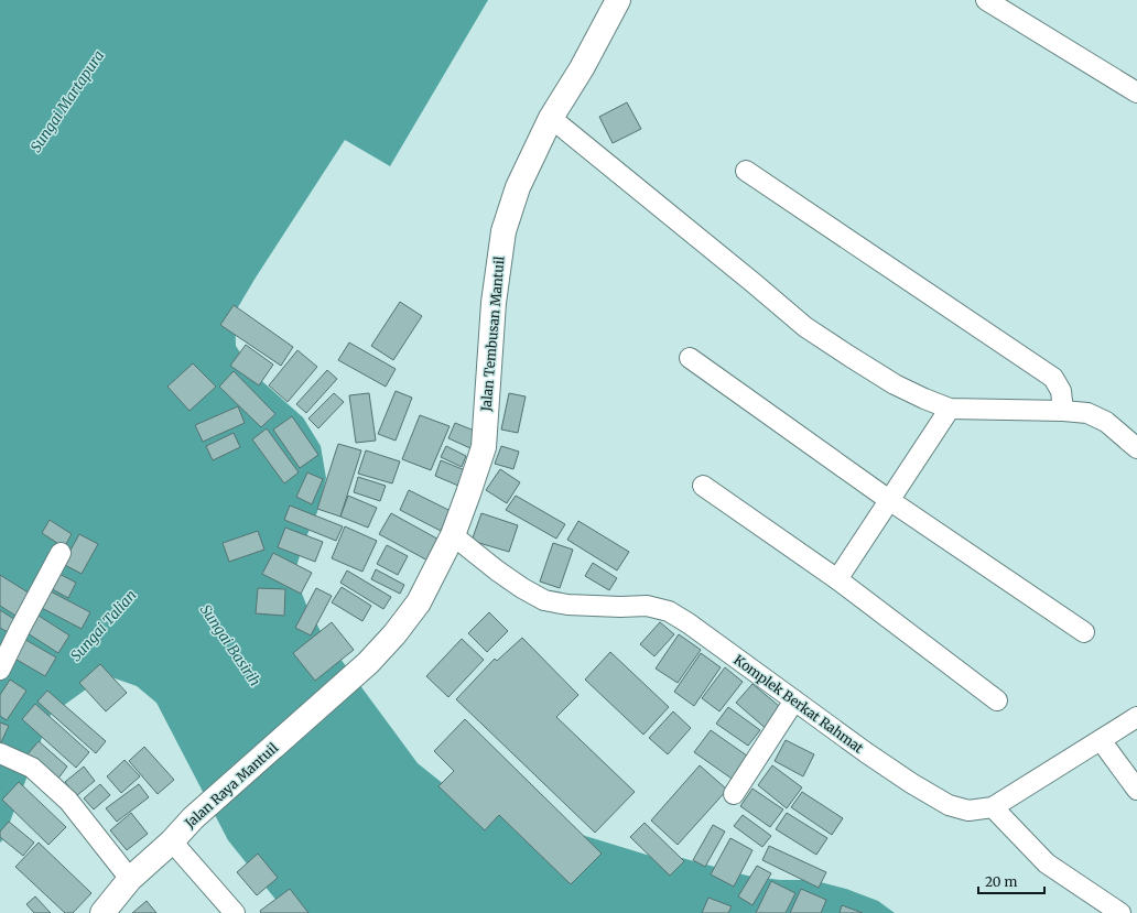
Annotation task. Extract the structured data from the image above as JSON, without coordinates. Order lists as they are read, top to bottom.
{
  "streets": {
    "street": ["Jalan Tembusan Mantuil", "Komplek Berkat Rahmat", "Jalan Raya Mantuil"]
  },
  "crossings": [
    ["Jalan Tembusan Mantuil", "Komplek Berkat Rahmat"],
    ["Jalan Tembusan Mantuil", "Jalan Raya Mantuil"]
  ],
  "water": ["Sungai Martapura", "Sungai Talian", "Sungai Basirih"],
  "scale_bar": "20 m"
}
